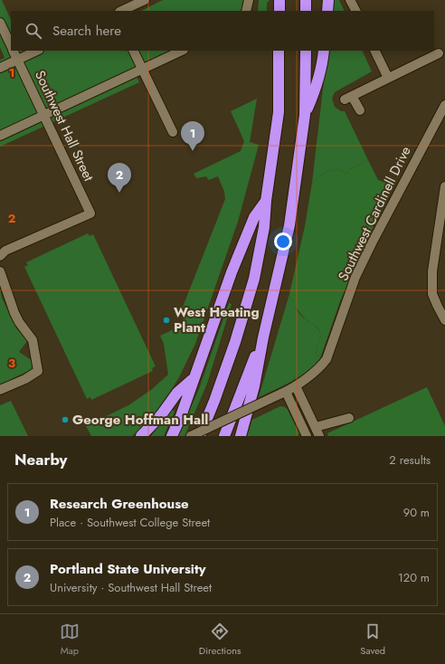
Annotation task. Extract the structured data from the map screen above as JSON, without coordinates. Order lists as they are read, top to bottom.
{
  "streets": {
    "street": ["Southwest Hall Street", "Southwest Cardinell Drive"]
  },
  "places": ["West Heating Plant", "George Hoffman Hall"],
  "page": {
    "search": "Search here",
    "pins": ["1", "2"],
    "heading": ["Nearby", "2 results"],
    "list": [
      {
        "mark": "1",
        "name": "Research Greenhouse",
        "note": "Place · Southwest College Street",
        "value": "90 m"
      },
      {
        "mark": "2",
        "name": "Portland State University",
        "note": "University · Southwest Hall Street",
        "value": "120 m"
      }
    ],
    "nav": ["Map", "Directions", "Saved"]
  },
  "grid": {
    "rows": ["1", "2", "3"]
  }
}
